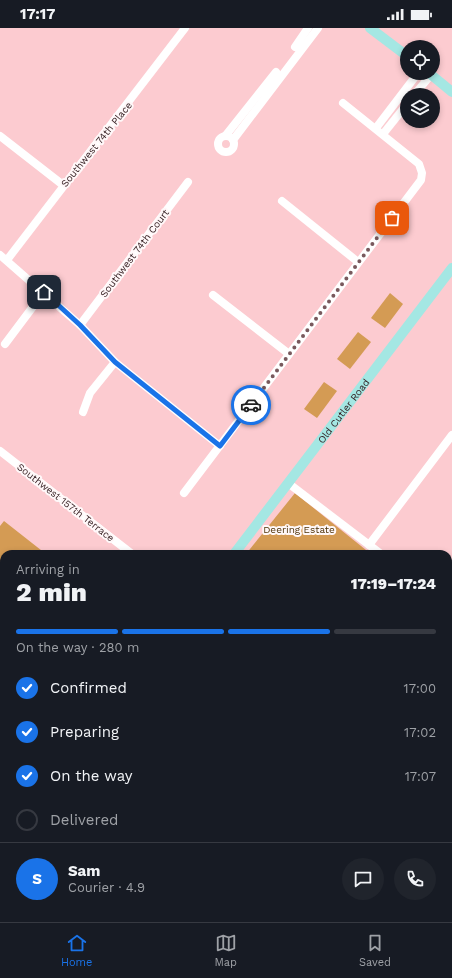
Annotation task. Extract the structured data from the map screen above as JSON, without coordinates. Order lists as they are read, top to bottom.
{
  "streets": {
    "main road": ["Old Cutler Road"],
    "street": ["Southwest 74th Place", "Southwest 74th Court", "Southwest 157th Terrace"]
  },
  "parks": ["Deering Estate"],
  "page": {
    "status": "17:17",
    "heading": ["2 min", "Arriving in", "17:19–17:24"],
    "panel": ["Sam", "Courier · 4.9"],
    "bar": "On the way · 280 m",
    "list": [
      ["Confirmed", "17:00"],
      ["Preparing", "17:02"],
      ["On the way", "17:07"],
      "Delivered"
    ],
    "round": "S",
    "tabs": ["Home", "Map", "Saved"]
  }
}
